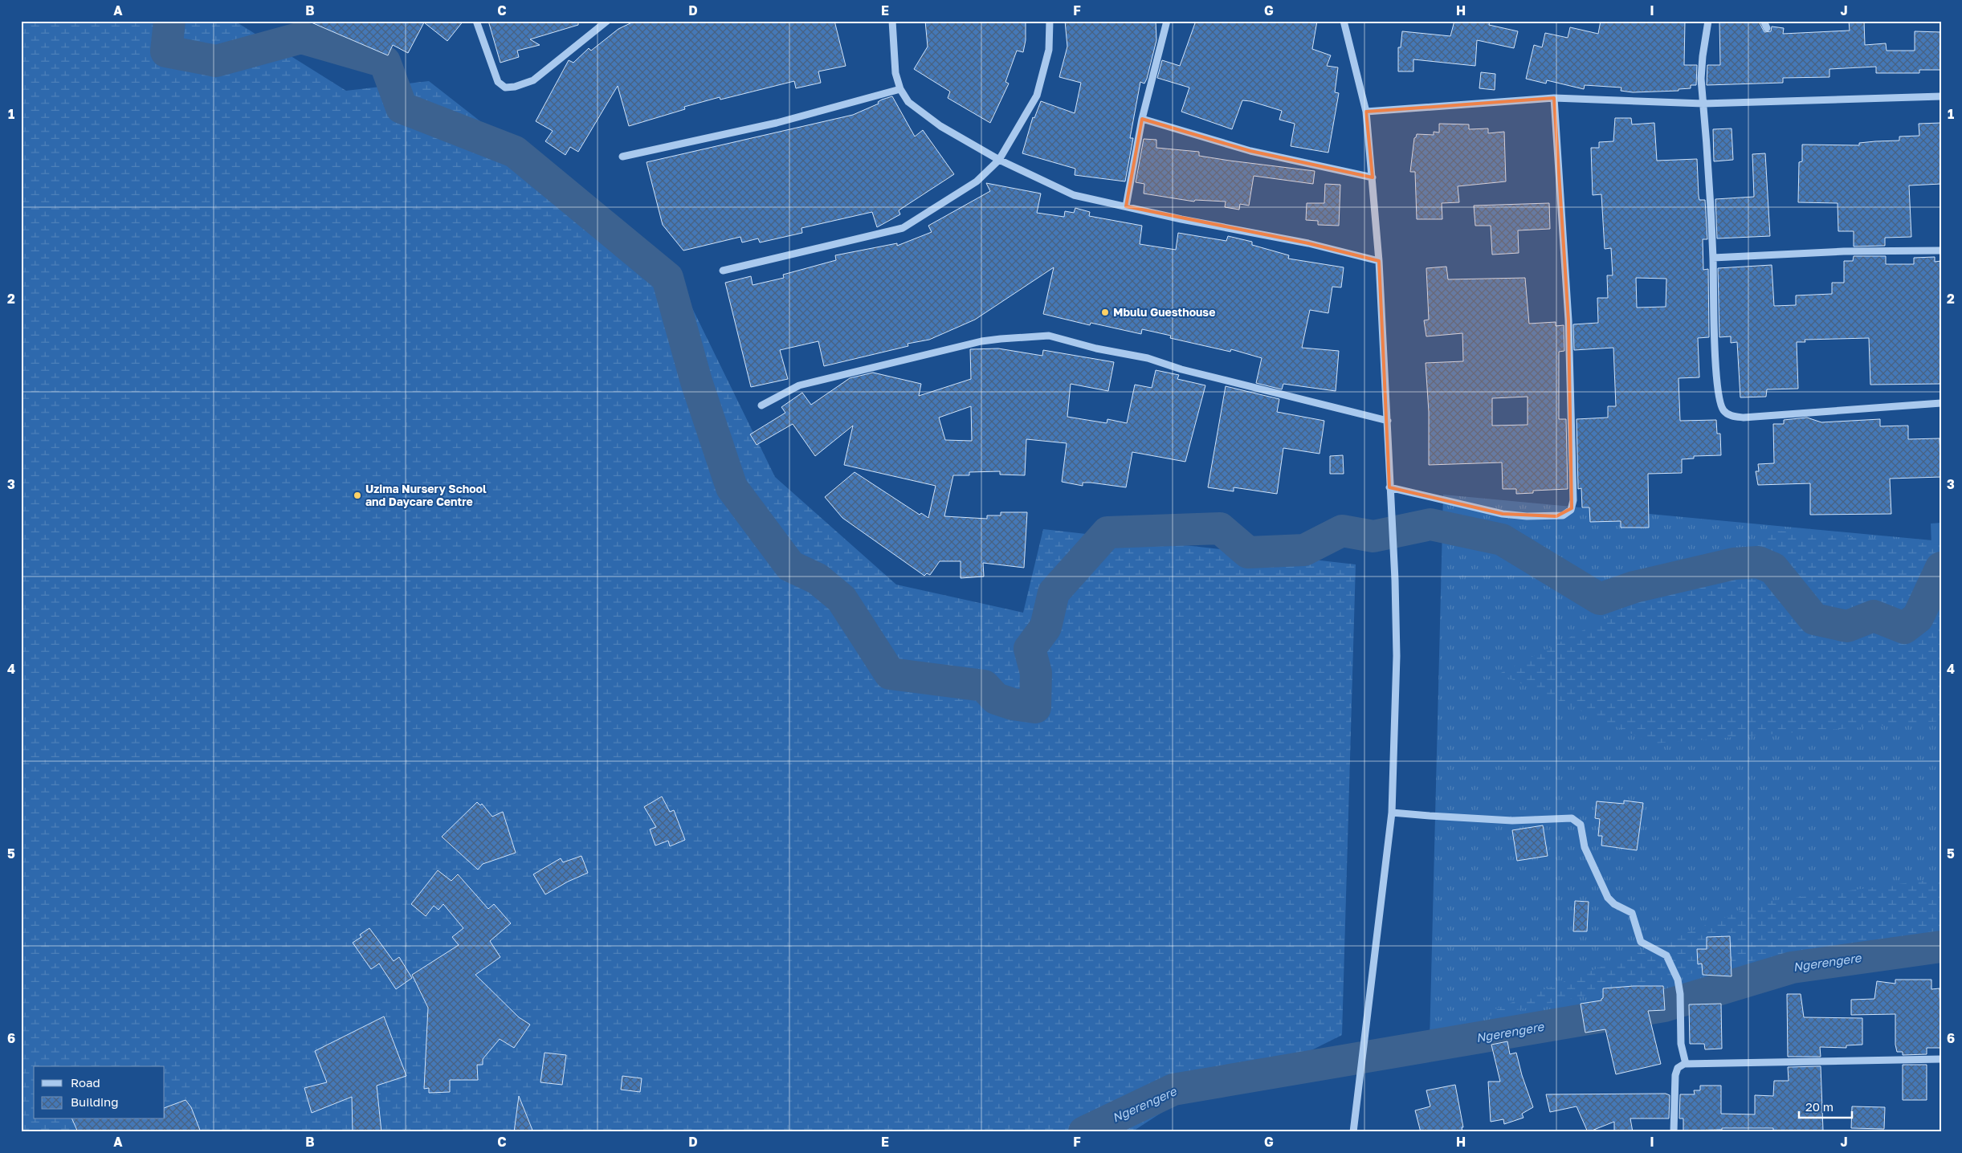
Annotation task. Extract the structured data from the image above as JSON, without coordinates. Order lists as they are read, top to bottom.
{
  "water": ["Ngerengere"],
  "places": ["Mbulu Guesthouse", "Uzima Nursery School and Daycare Centre"],
  "legend": ["Road", "Building"],
  "scale_bar": "20 m",
  "grid": {
    "columns": [
      "A",
      "B",
      "C",
      "D",
      "E",
      "F",
      "G",
      "H",
      "I",
      "J"
    ],
    "rows": [
      "1",
      "2",
      "3",
      "4",
      "5",
      "6"
    ]
  }
}
